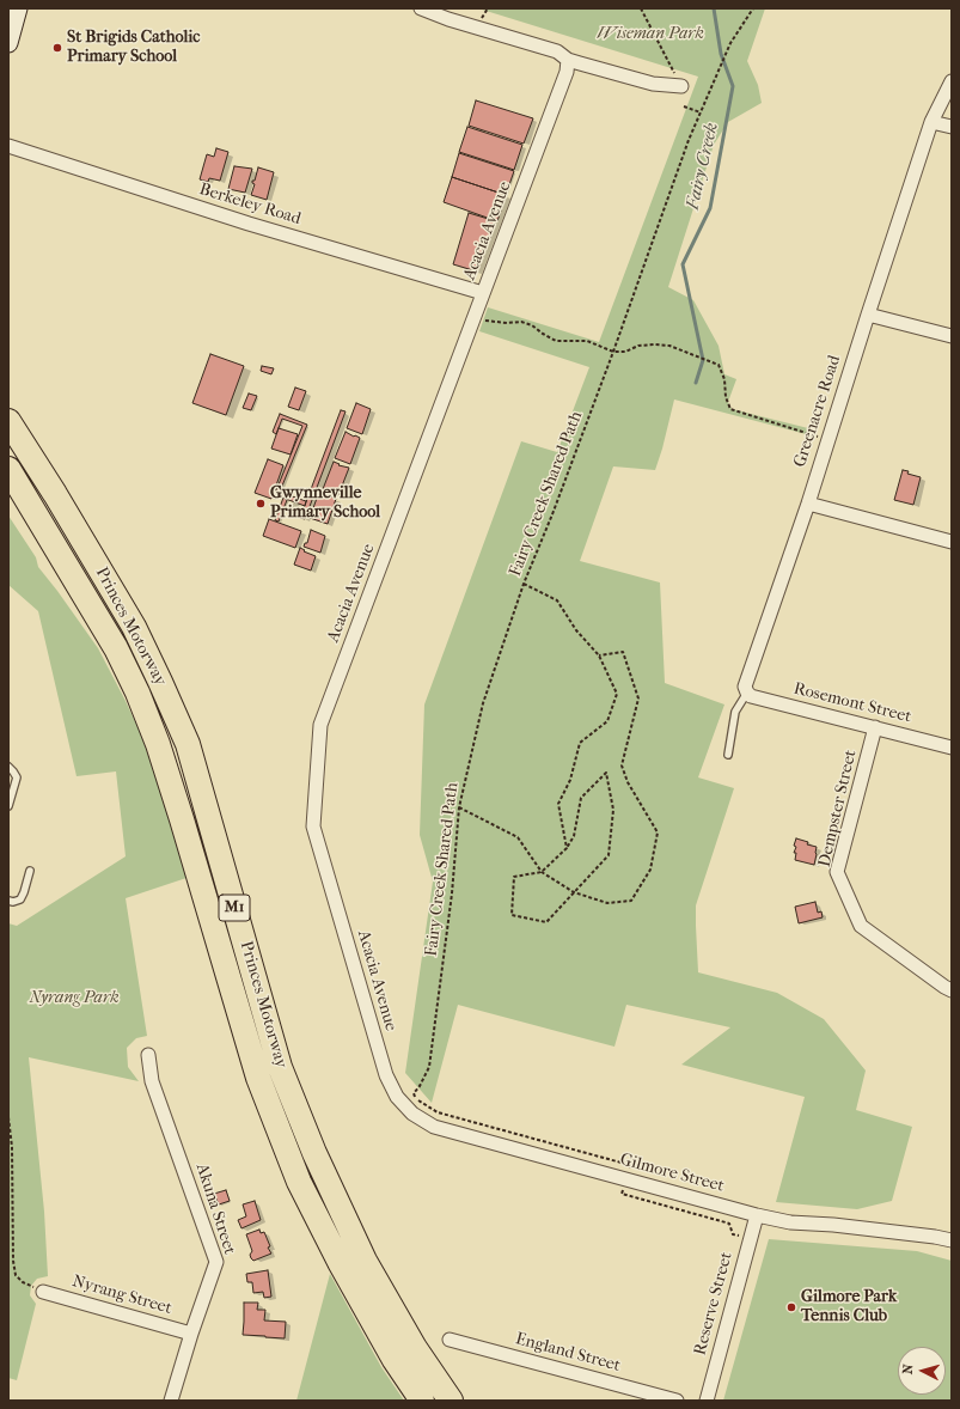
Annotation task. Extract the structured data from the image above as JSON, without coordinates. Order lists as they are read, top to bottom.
{
  "streets": {
    "highway": ["Princes Motorway", "M1"],
    "street": [
      "Berkeley Road",
      "Acacia Avenue",
      "Greenacre Road",
      "Rosemont Street",
      "Dempster Street",
      "Gilmore Street",
      "Akuna Street",
      "Nyrang Street",
      "Reserve Street",
      "England Street"
    ],
    "path": ["Fairy Creek Shared Path"]
  },
  "crossings": [
    ["Berkeley Road", "Acacia Avenue"],
    ["Acacia Avenue", "Gilmore Street"],
    ["Greenacre Road", "Rosemont Street"],
    ["Rosemont Street", "Dempster Street"],
    ["Gilmore Street", "Reserve Street"],
    ["Akuna Street", "Nyrang Street"]
  ],
  "water": ["Fairy Creek"],
  "parks": ["Wiseman Park", "Nyrang Park"],
  "places": ["St Brigids Catholic Primary School", "Gwynneville Primary School", "Gilmore Park Tennis Club"],
  "north": "left"
}
